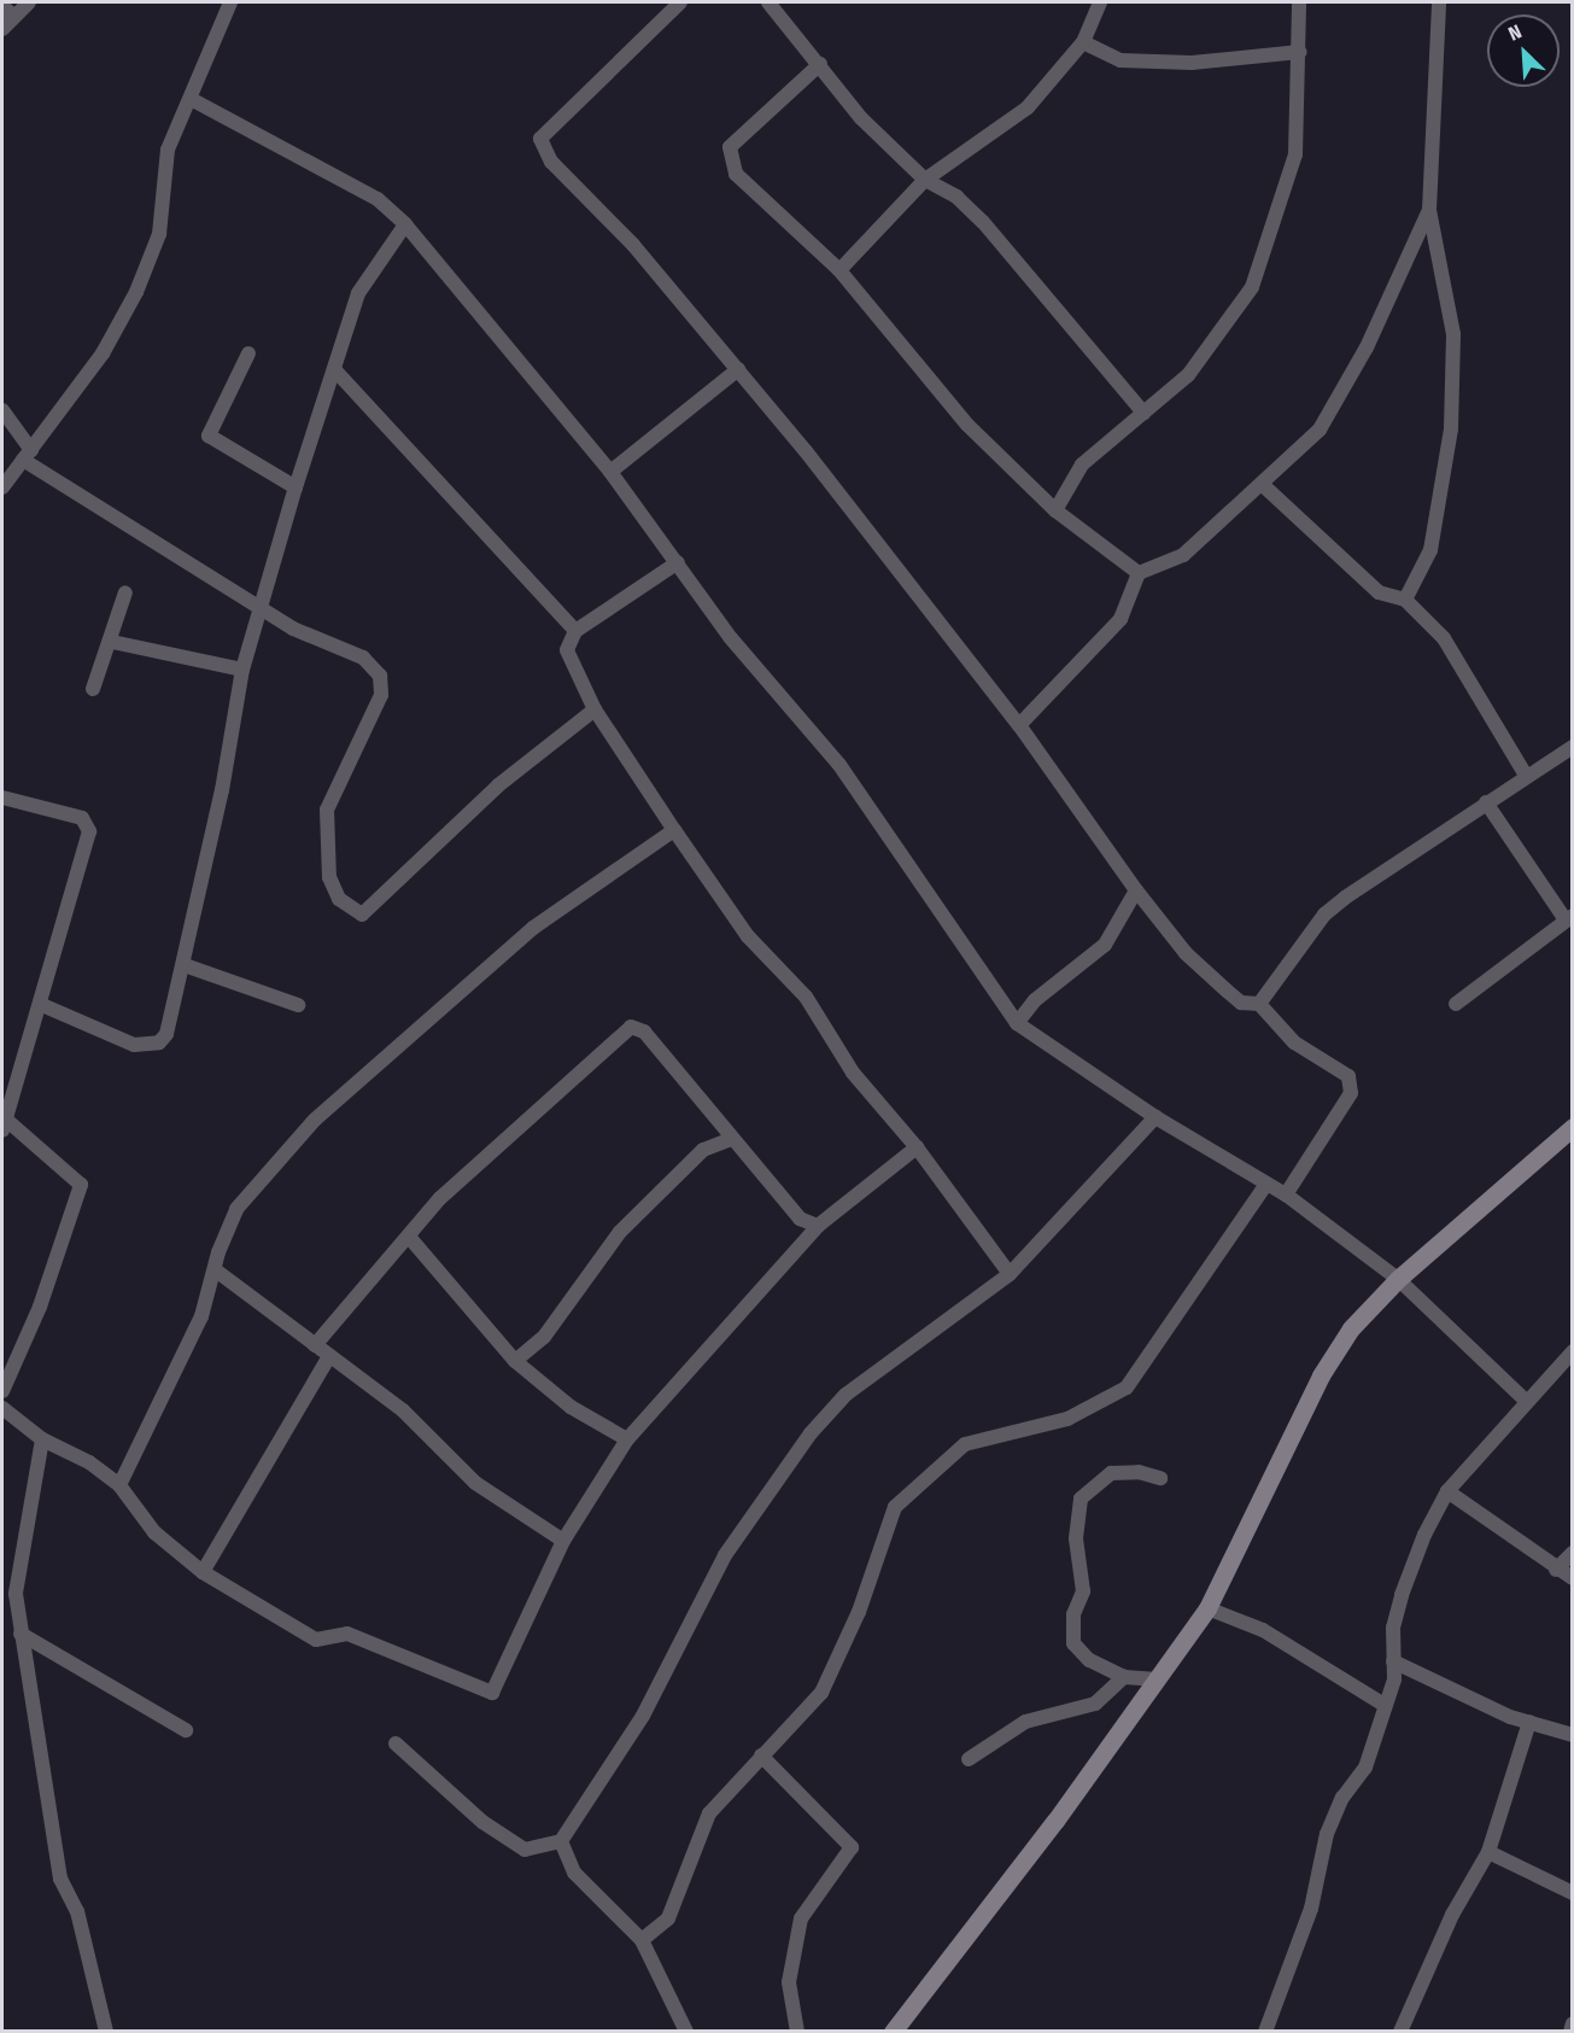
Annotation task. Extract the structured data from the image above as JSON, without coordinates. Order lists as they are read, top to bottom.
{
  "north": "top left"
}
